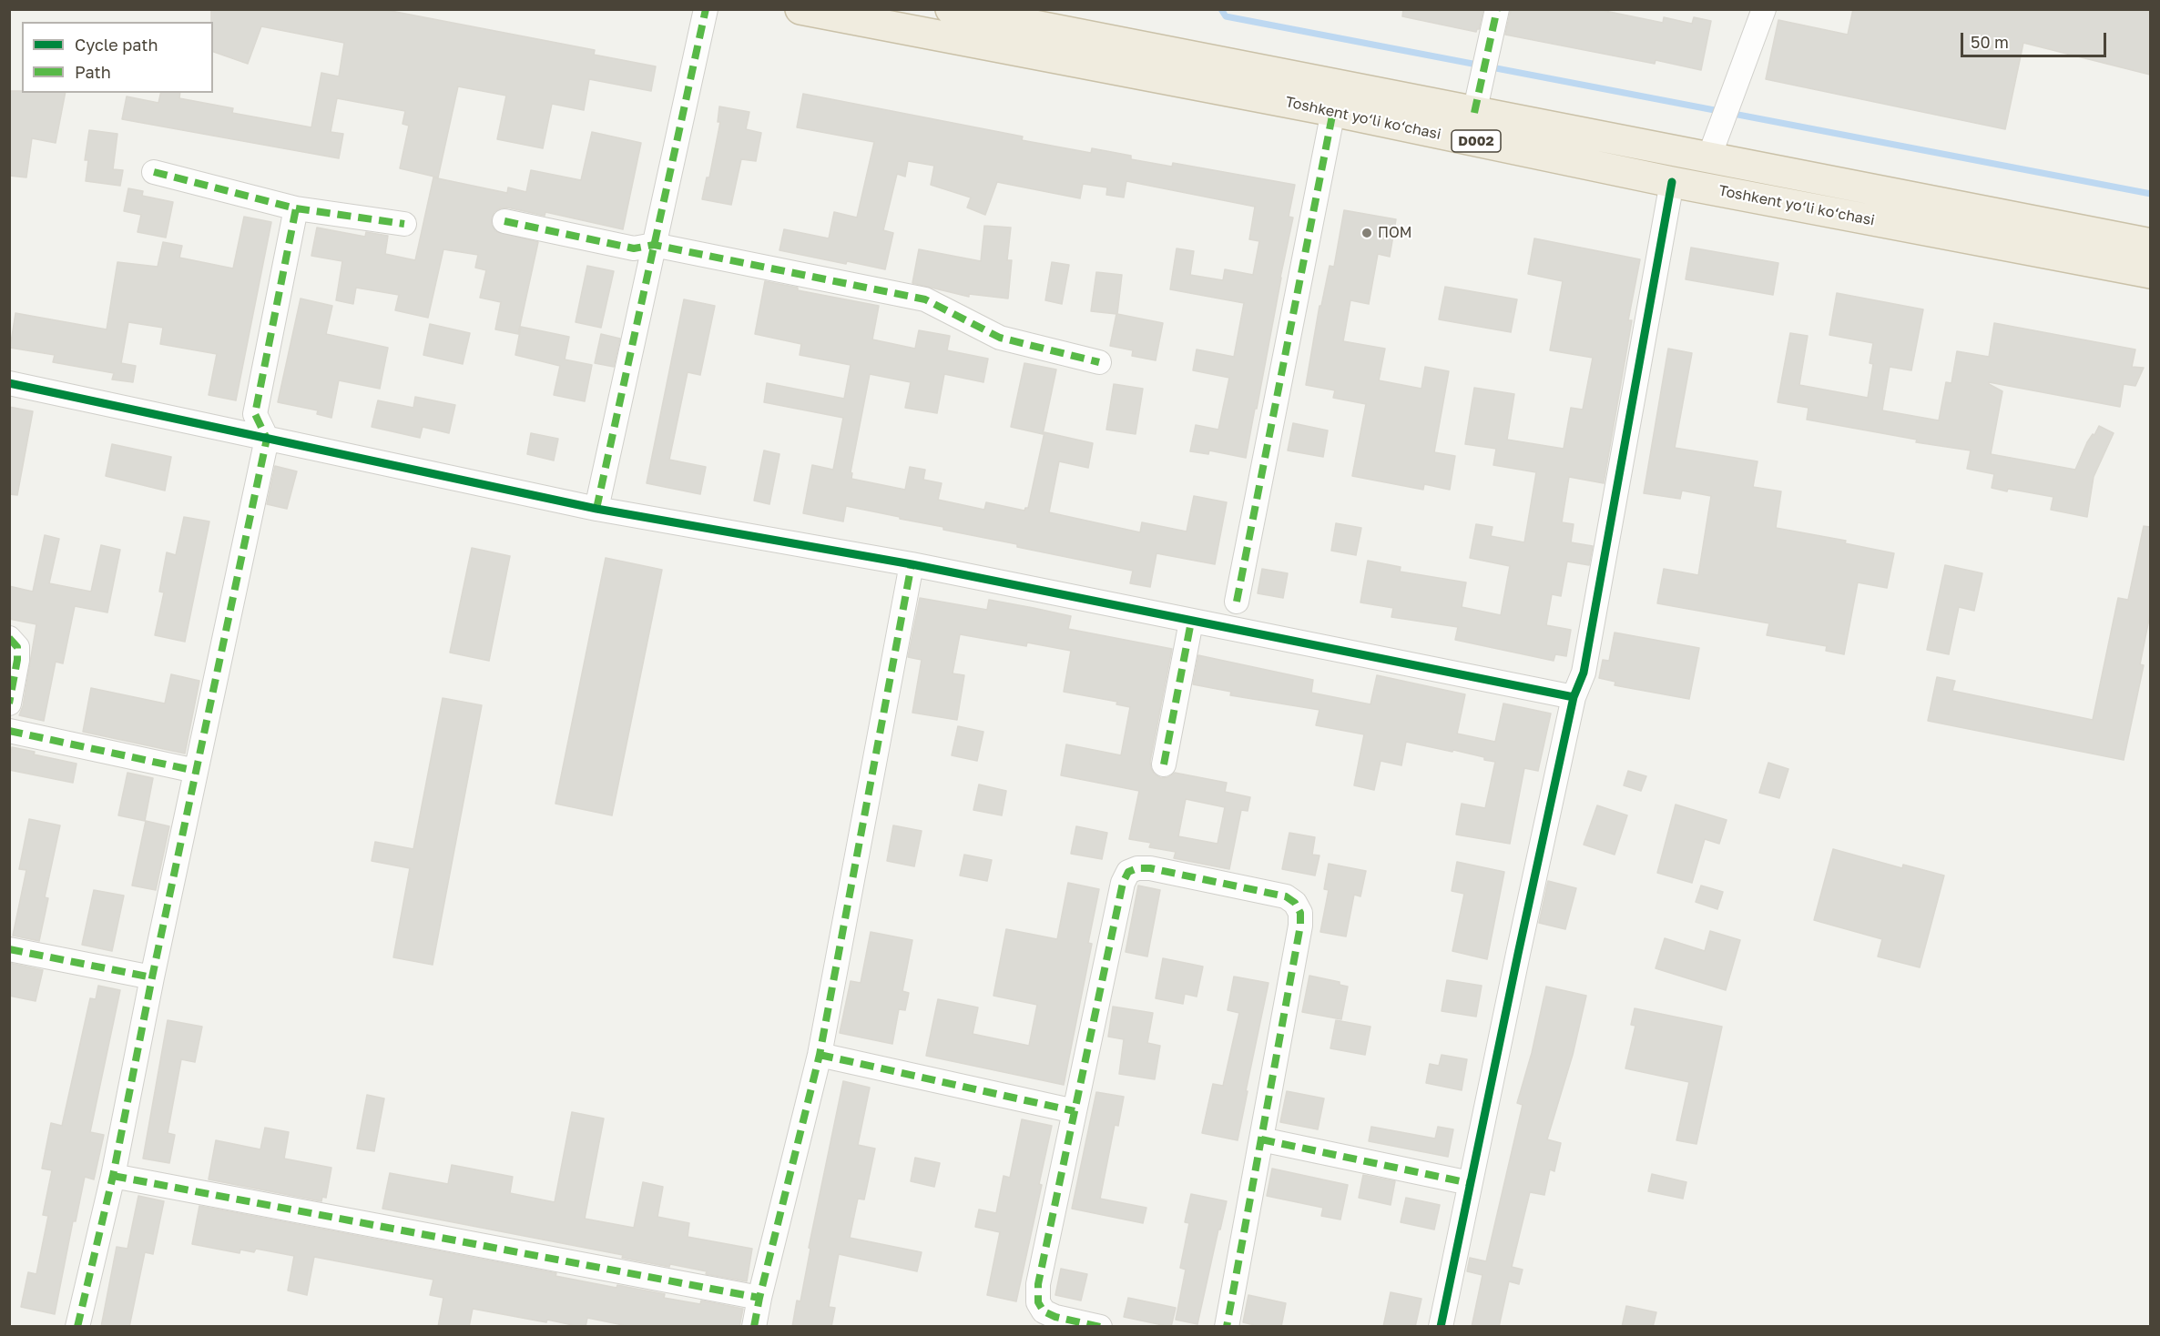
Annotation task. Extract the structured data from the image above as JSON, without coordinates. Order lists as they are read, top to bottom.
{
  "streets": {
    "highway": ["Toshkent yo‘li ko‘chasi", "D002"]
  },
  "places": ["ПОМ"],
  "legend": ["Cycle path", "Path"],
  "scale_bar": "50 m"
}
